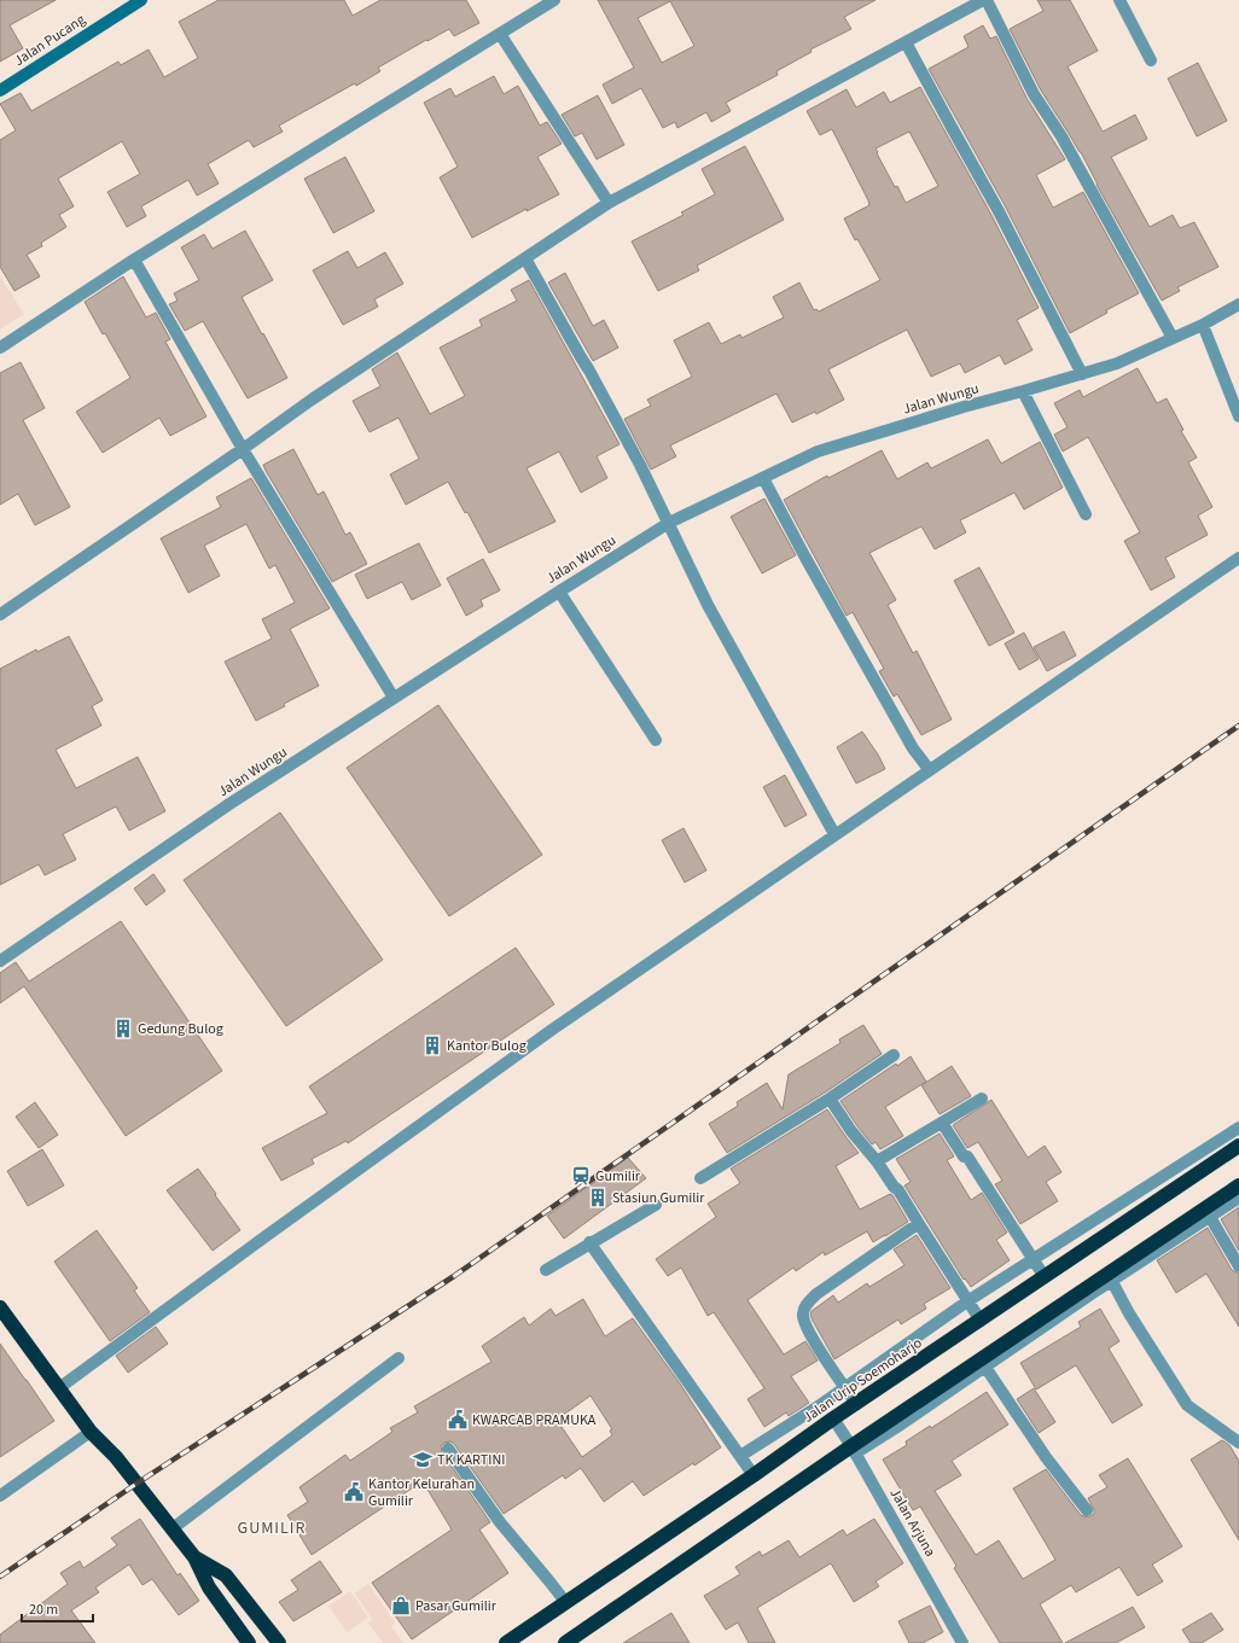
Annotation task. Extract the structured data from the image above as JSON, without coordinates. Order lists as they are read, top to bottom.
{
  "streets": {
    "highway": ["Jalan Urip Soemoharjo"],
    "street": ["Jalan Pucang", "Jalan Wungu", "Jalan Arjuna"]
  },
  "crossings": [
    ["Jalan Urip Soemoharjo", "Jalan Arjuna"]
  ],
  "districts": ["GUMILIR"],
  "places": {
    "building": ["Gedung Bulog", "Kantor Bulog", "Stasiun Gumilir"],
    "station": ["Gumilir"],
    "public building": ["KWARCAB PRAMUKA", "Kantor Kelurahan Gumilir"],
    "school or university": ["TK KARTINI"],
    "shop": ["Pasar Gumilir"]
  },
  "scale_bar": "20 m"
}
